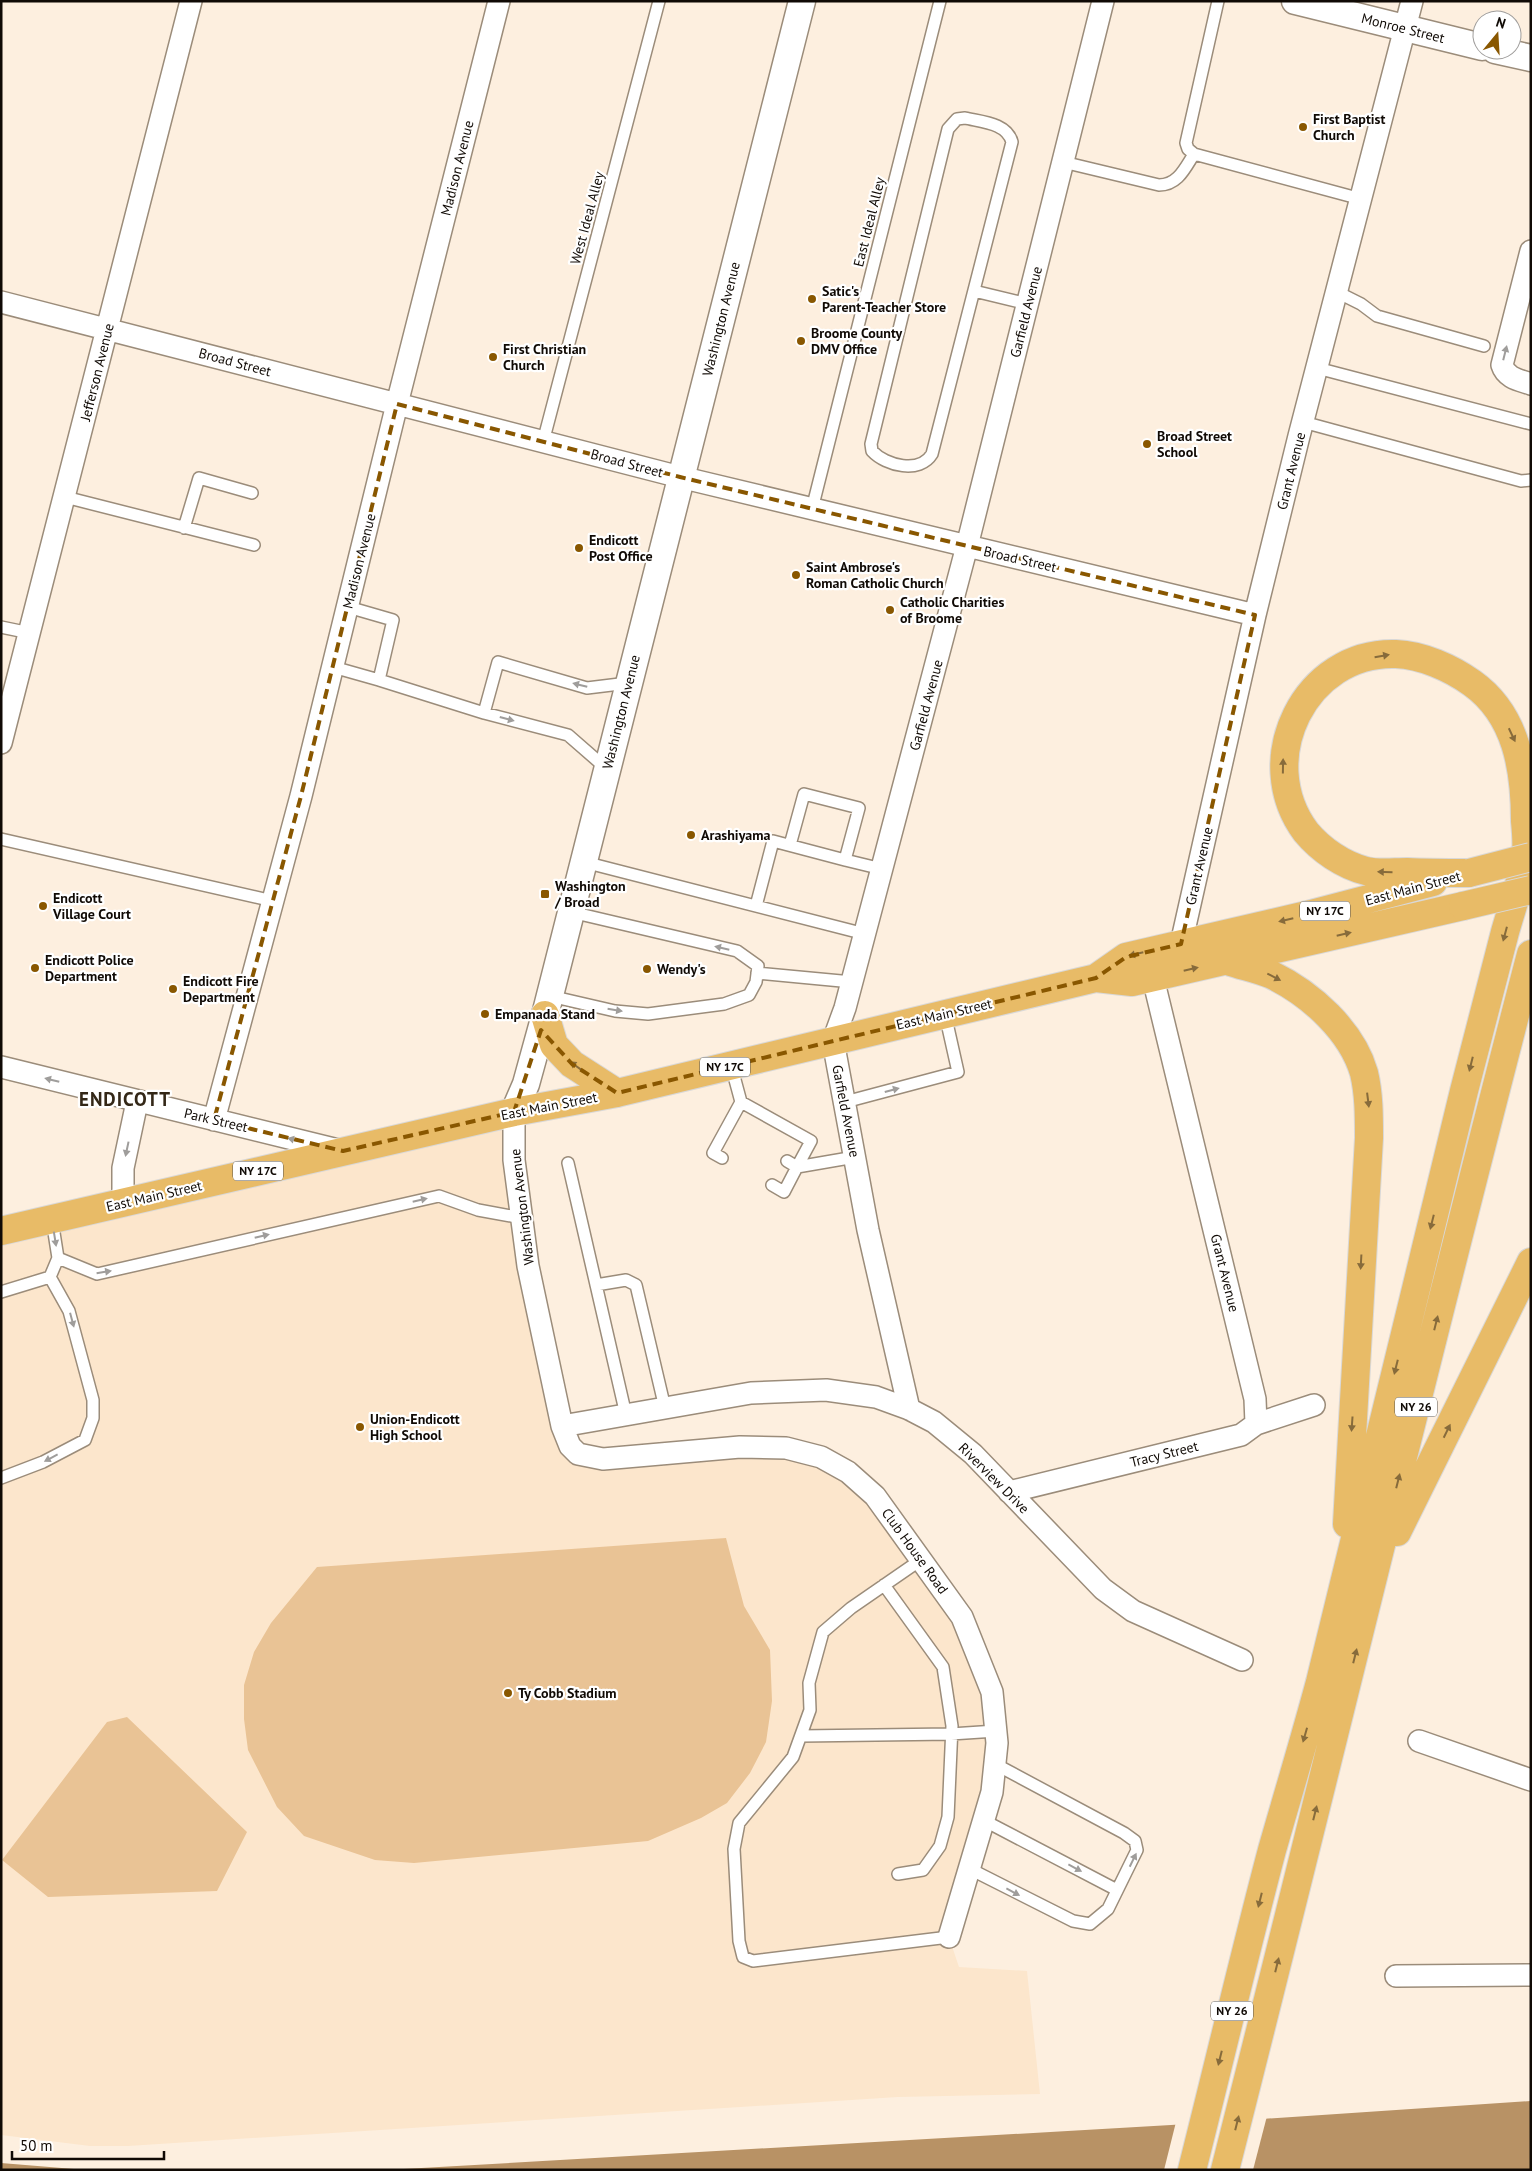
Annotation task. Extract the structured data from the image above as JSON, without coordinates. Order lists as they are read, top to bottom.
{
  "streets": {
    "main road": ["East Main Street", "NY 17C", "NY 26"],
    "street": [
      "Monroe Street",
      "Madison Avenue",
      "Garfield Avenue",
      "Washington Avenue",
      "Broad Street",
      "Jefferson Avenue",
      "Grant Avenue",
      "Park Street",
      "Tracy Street",
      "Riverview Drive",
      "Club House Road"
    ],
    "lane": ["West Ideal Alley", "East Ideal Alley"]
  },
  "crossings": [
    ["Monroe Street", "Grant Avenue"],
    ["Madison Avenue", "Broad Street"],
    ["Madison Avenue", "Park Street"],
    ["West Ideal Alley", "Broad Street"],
    ["East Ideal Alley", "Broad Street"],
    ["Garfield Avenue", "Broad Street"],
    ["Garfield Avenue", "East Main Street"],
    ["Garfield Avenue", "Riverview Drive"],
    ["Washington Avenue", "Broad Street"],
    ["Washington Avenue", "East Main Street"],
    ["Washington Avenue", "Riverview Drive"],
    ["Washington Avenue", "Club House Road"],
    ["Broad Street", "Jefferson Avenue"],
    ["Broad Street", "Grant Avenue"],
    ["Grant Avenue", "East Main Street"],
    ["Grant Avenue", "Tracy Street"],
    ["East Main Street", "Park Street"],
    ["East Main Street", "NY 26"],
    ["Tracy Street", "Riverview Drive"],
    ["Riverview Drive", "Club House Road"]
  ],
  "one_way": ["Park Street"],
  "districts": ["ENDICOTT"],
  "places": {
    "other": [
      "First Baptist Church",
      "Satic's Parent-Teacher Store",
      "Broome County DMV Office",
      "First Christian Church",
      "Broad Street School",
      "Endicott Post Office",
      "Saint Ambrose's Roman Catholic Church",
      "Catholic Charities of Broome",
      "Arashiyama",
      "Endicott Village Court",
      "Endicott Police Department",
      "Wendy's",
      "Endicott Fire Department",
      "Empanada Stand",
      "Union-Endicott High School",
      "Ty Cobb Stadium"
    ],
    "transit": ["Washington / Broad"]
  },
  "scale_bar": "50 m",
  "north": "top"
}
